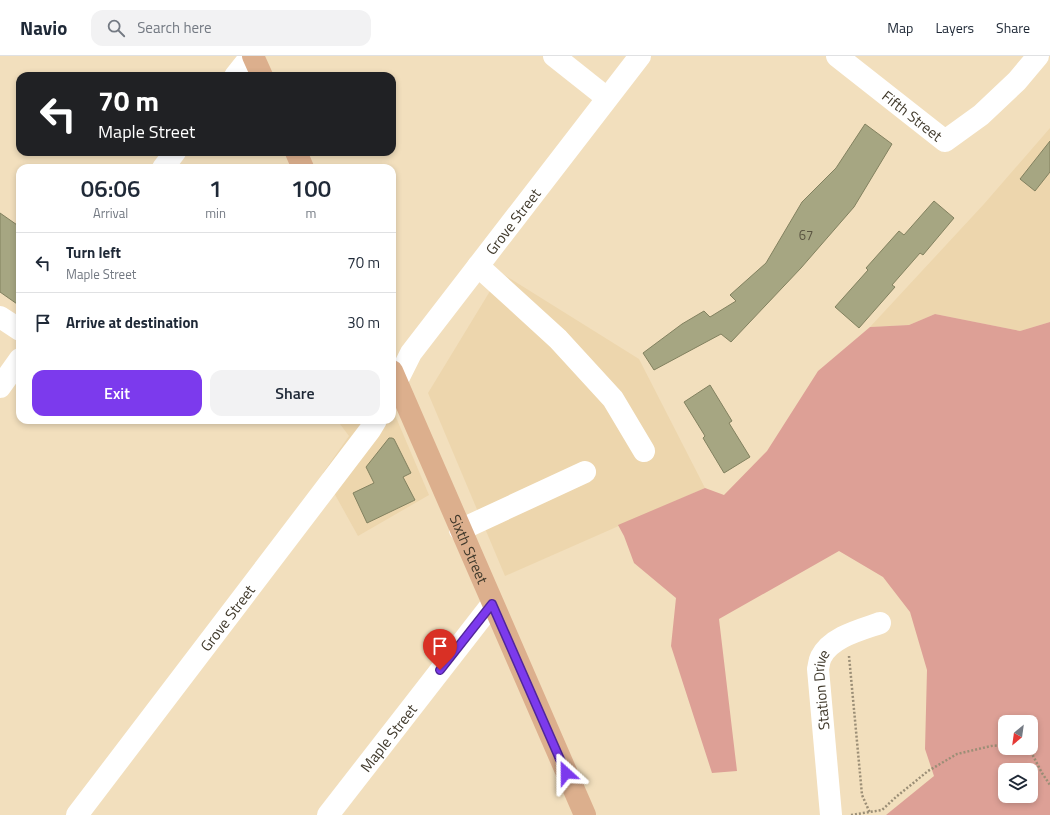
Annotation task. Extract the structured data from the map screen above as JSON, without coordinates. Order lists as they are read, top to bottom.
{
  "streets": {
    "main road": ["Sixth Street"],
    "street": [
      "Fifth Street",
      "Grove Street",
      "Station Drive",
      "Maple Street"
    ]
  },
  "crossings": [
    ["Sixth Street", "Maple Street"]
  ],
  "house_numbers": ["67"],
  "north": "bottom left",
  "page": {
    "header": "Navio",
    "search": "Search here",
    "nav": ["Map", "Layers", "Share"],
    "turn": ["70 m", "Maple Street"],
    "eta": [
      "06:06",
      "Arrival",
      "1",
      "min",
      "100",
      "m"
    ],
    "list": [
      {
        "name": "Turn left",
        "note": "Maple Street",
        "value": "70 m"
      },
      {
        "name": "Arrive at destination",
        "value": "30 m"
      }
    ],
    "buttons": ["Exit", "Share"]
  }
}
